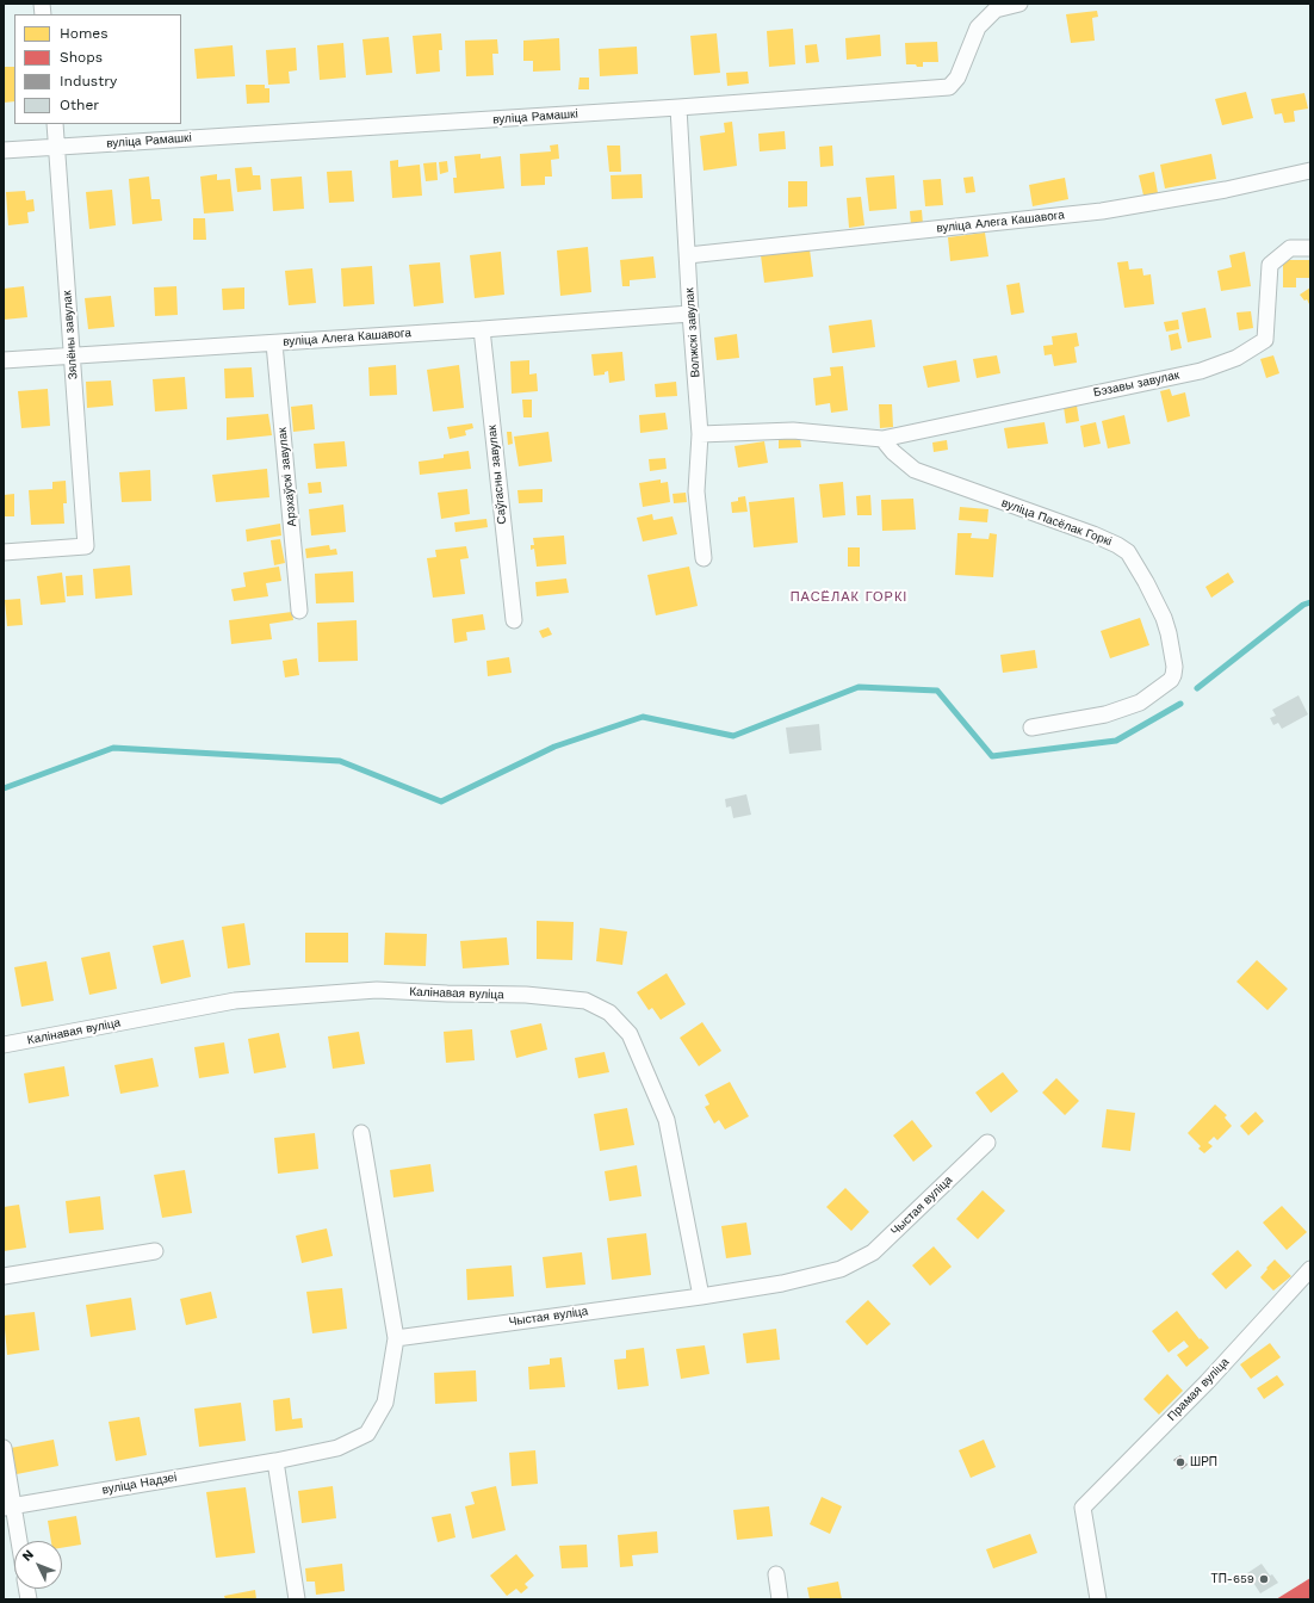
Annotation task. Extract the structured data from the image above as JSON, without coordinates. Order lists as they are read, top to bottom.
{
  "streets": {
    "street": [
      "вуліца Рамашкі",
      "вуліца Алега Кашавога",
      "Волжскі завулак",
      "Зялёны завулак",
      "Бэзавы завулак",
      "Саўгасны завулак",
      "Арэхаўскі завулак",
      "вуліца Пасёлак Горкі",
      "Калінавая вуліца",
      "Чыстая вуліца",
      "Прамая вуліца",
      "вуліца Надзеі"
    ]
  },
  "crossings": [
    ["вуліца Рамашкі", "Волжскі завулак"],
    ["вуліца Рамашкі", "Зялёны завулак"],
    ["вуліца Алега Кашавога", "Волжскі завулак"],
    ["вуліца Алега Кашавога", "Зялёны завулак"],
    ["вуліца Алега Кашавога", "Саўгасны завулак"],
    ["вуліца Алега Кашавога", "Арэхаўскі завулак"],
    ["Бэзавы завулак", "вуліца Пасёлак Горкі"],
    ["Калінавая вуліца", "Чыстая вуліца"]
  ],
  "districts": ["ПАСЁЛАК ГОРКІ"],
  "places": ["ШРП", "ТП-659"],
  "legend": [
    "Homes",
    "Shops",
    "Industry",
    "Other"
  ],
  "north": "top left"
}
